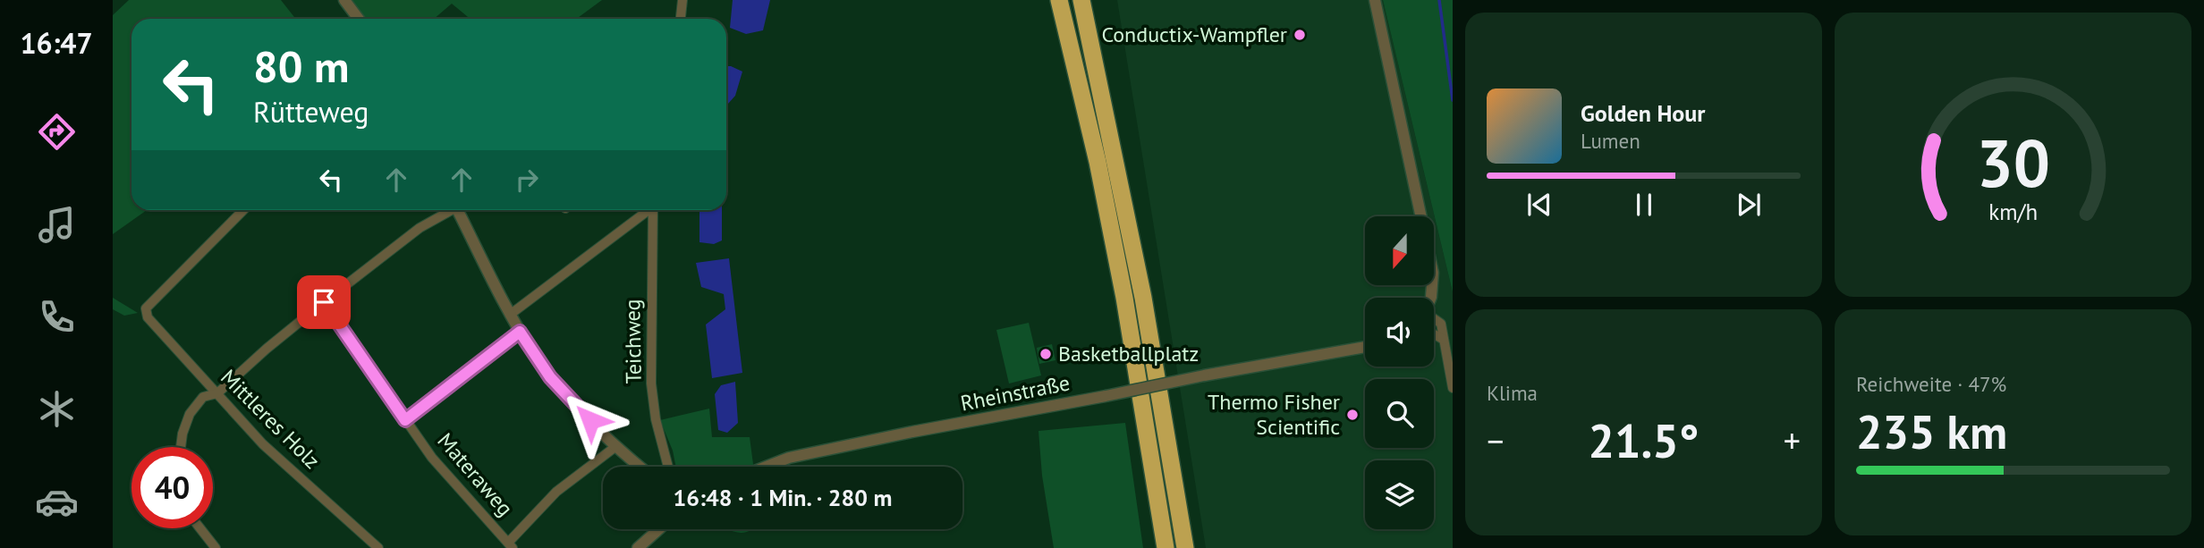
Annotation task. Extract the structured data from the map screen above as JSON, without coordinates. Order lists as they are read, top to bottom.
{
  "streets": {
    "street": [
      "Teichweg",
      "Rheinstraße",
      "Mittleres Holz",
      "Materaweg"
    ]
  },
  "places": ["Conductix-Wampfler", "Basketballplatz", "Thermo Fisher Scientific"],
  "north": "bottom",
  "page": {
    "tabs": "16:47",
    "turn": ["80 m", "Rütteweg"],
    "song": ["Golden Hour", "Lumen"],
    "tile": [
      "Klima",
      ["Reichweite · 47%", "235 km"]
    ],
    "heat": ["−", "21.5°", "+"],
    "limit": "40",
    "trip": "16:48 · 1 Min. · 280 m",
    "gauge": ["30", "km/h"]
  }
}
